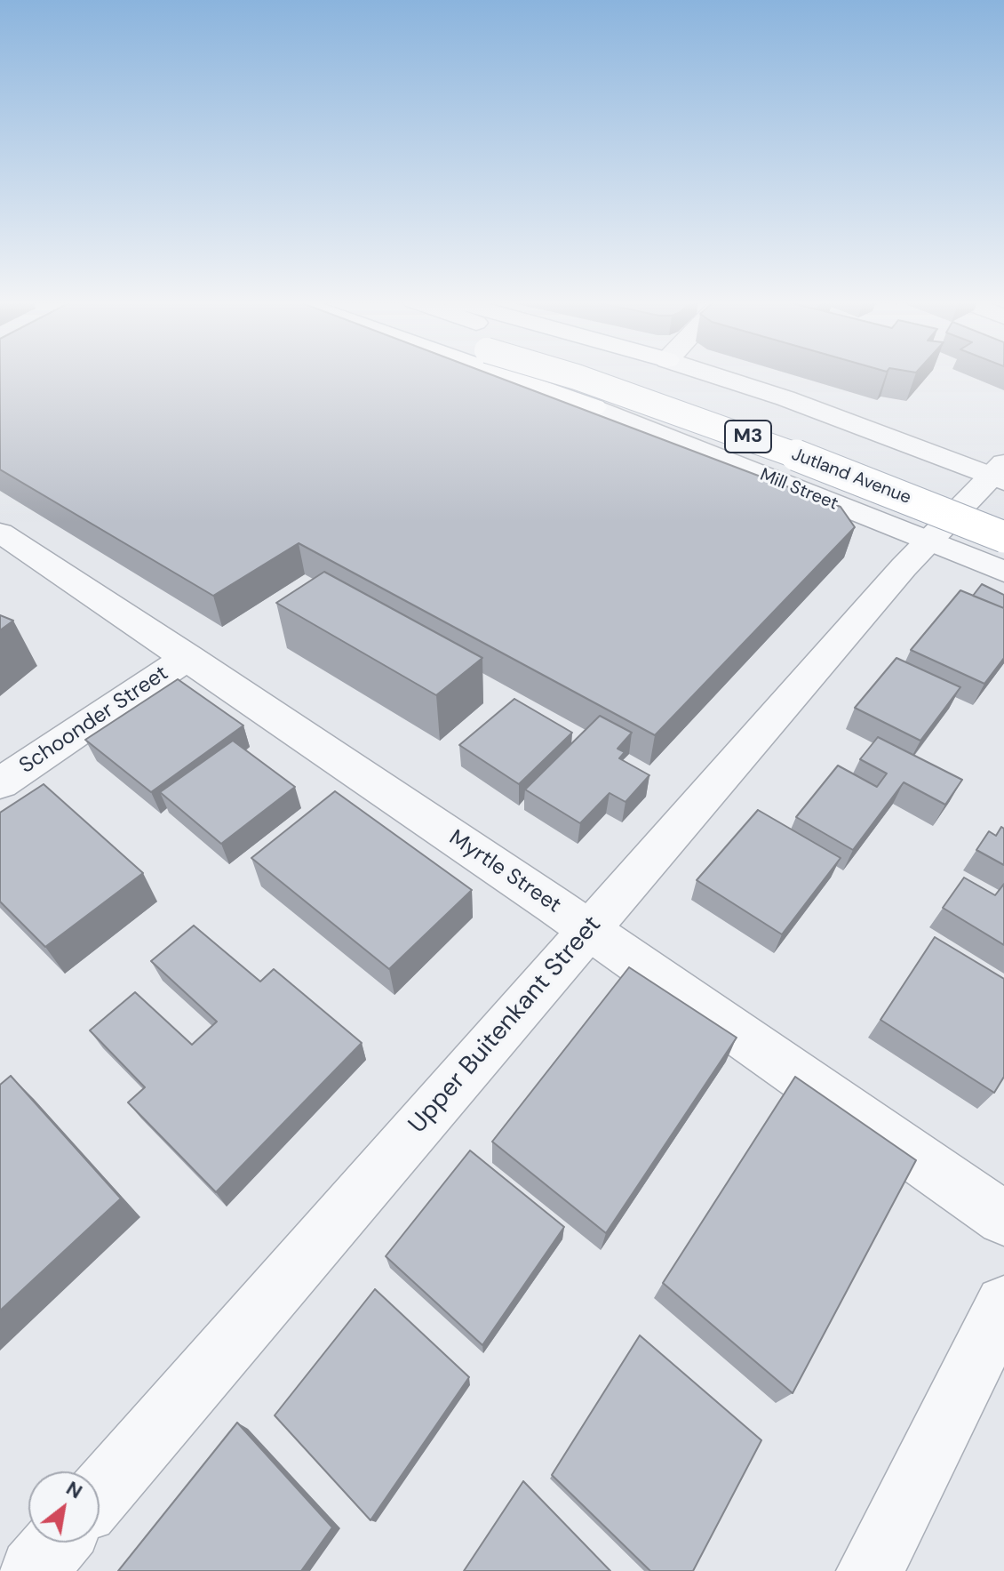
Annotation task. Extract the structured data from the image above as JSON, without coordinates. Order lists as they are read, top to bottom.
{
  "streets": {
    "main road": ["M3", "Jutland Avenue"],
    "street": [
      "Mill Street",
      "Schoonder Street",
      "Myrtle Street",
      "Upper Buitenkant Street"
    ]
  },
  "crossings": [
    ["Jutland Avenue", "Upper Buitenkant Street"],
    ["Mill Street", "Upper Buitenkant Street"],
    ["Schoonder Street", "Myrtle Street"],
    ["Myrtle Street", "Upper Buitenkant Street"]
  ],
  "north": "top right"
}
